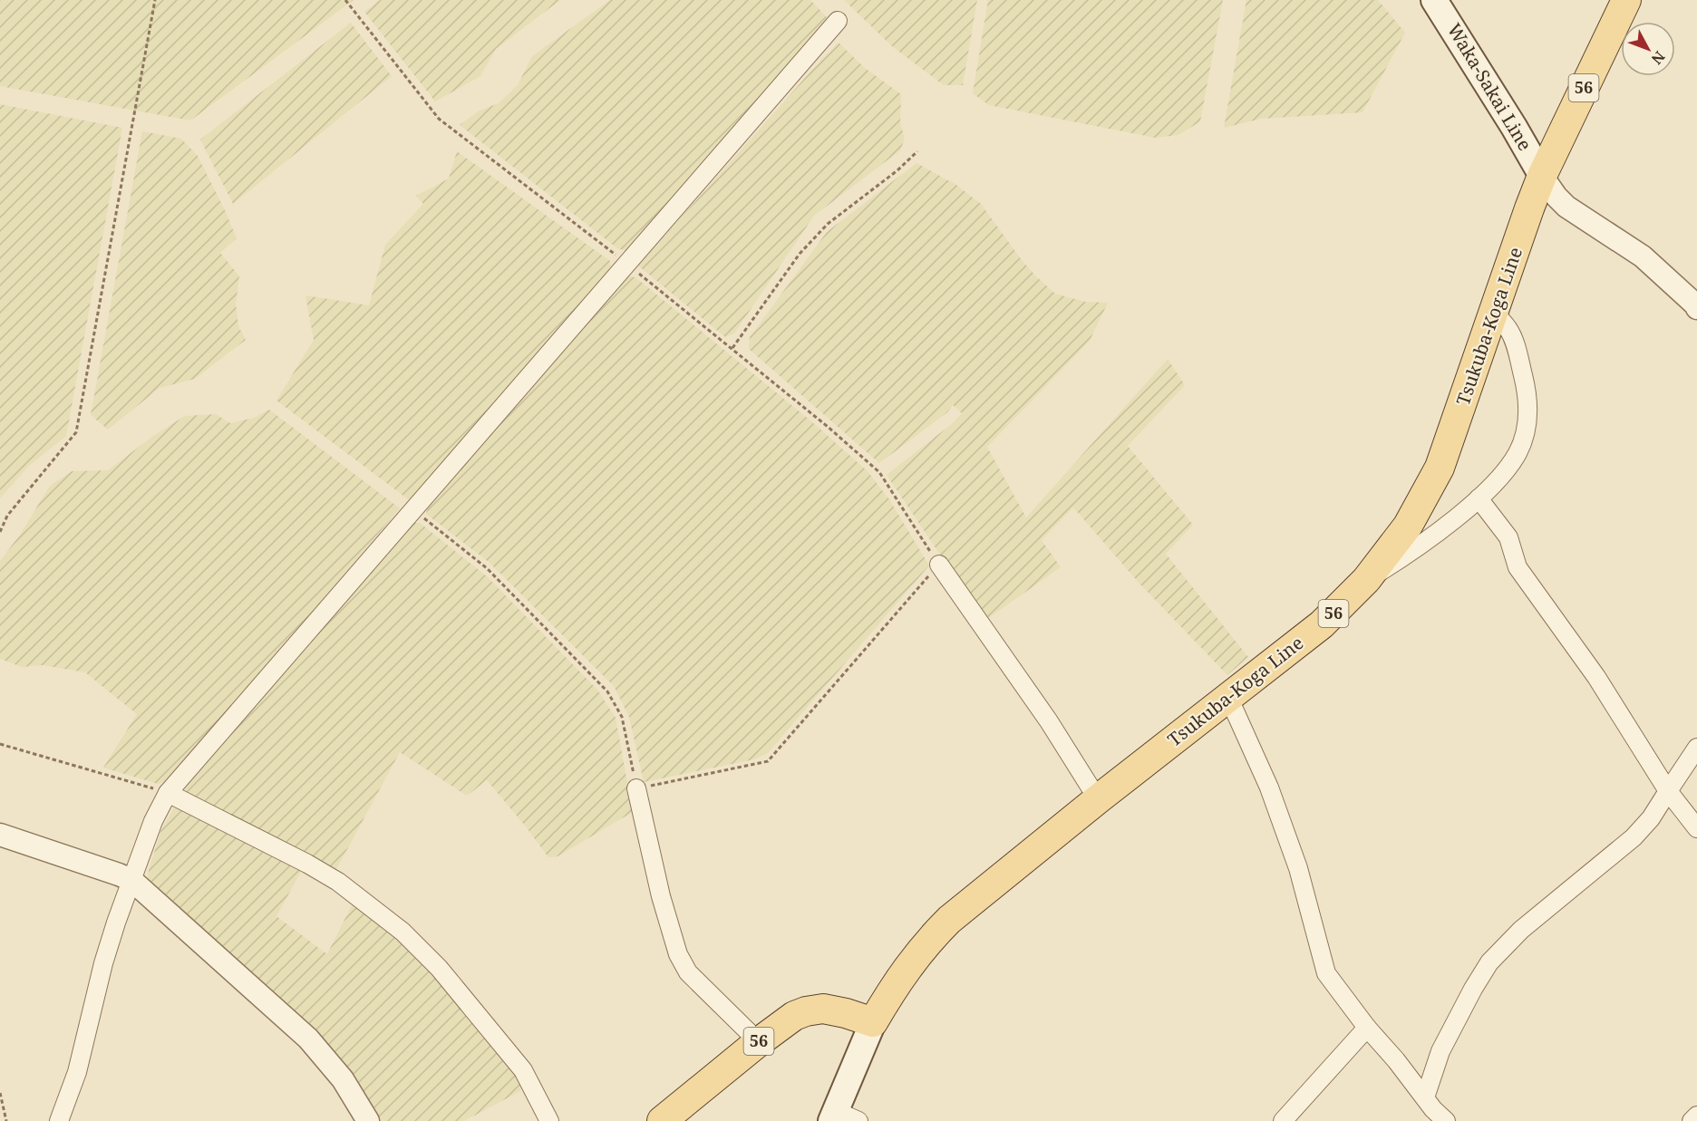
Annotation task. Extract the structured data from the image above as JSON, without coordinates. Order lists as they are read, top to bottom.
{
  "streets": {
    "main road": ["Waka-Sakai Line", "56", "Tsukuba-Koga Line"]
  },
  "crossings": [
    ["Waka-Sakai Line", "Tsukuba-Koga Line"],
    ["56", "Tsukuba-Koga Line"]
  ],
  "north": "bottom right"
}
